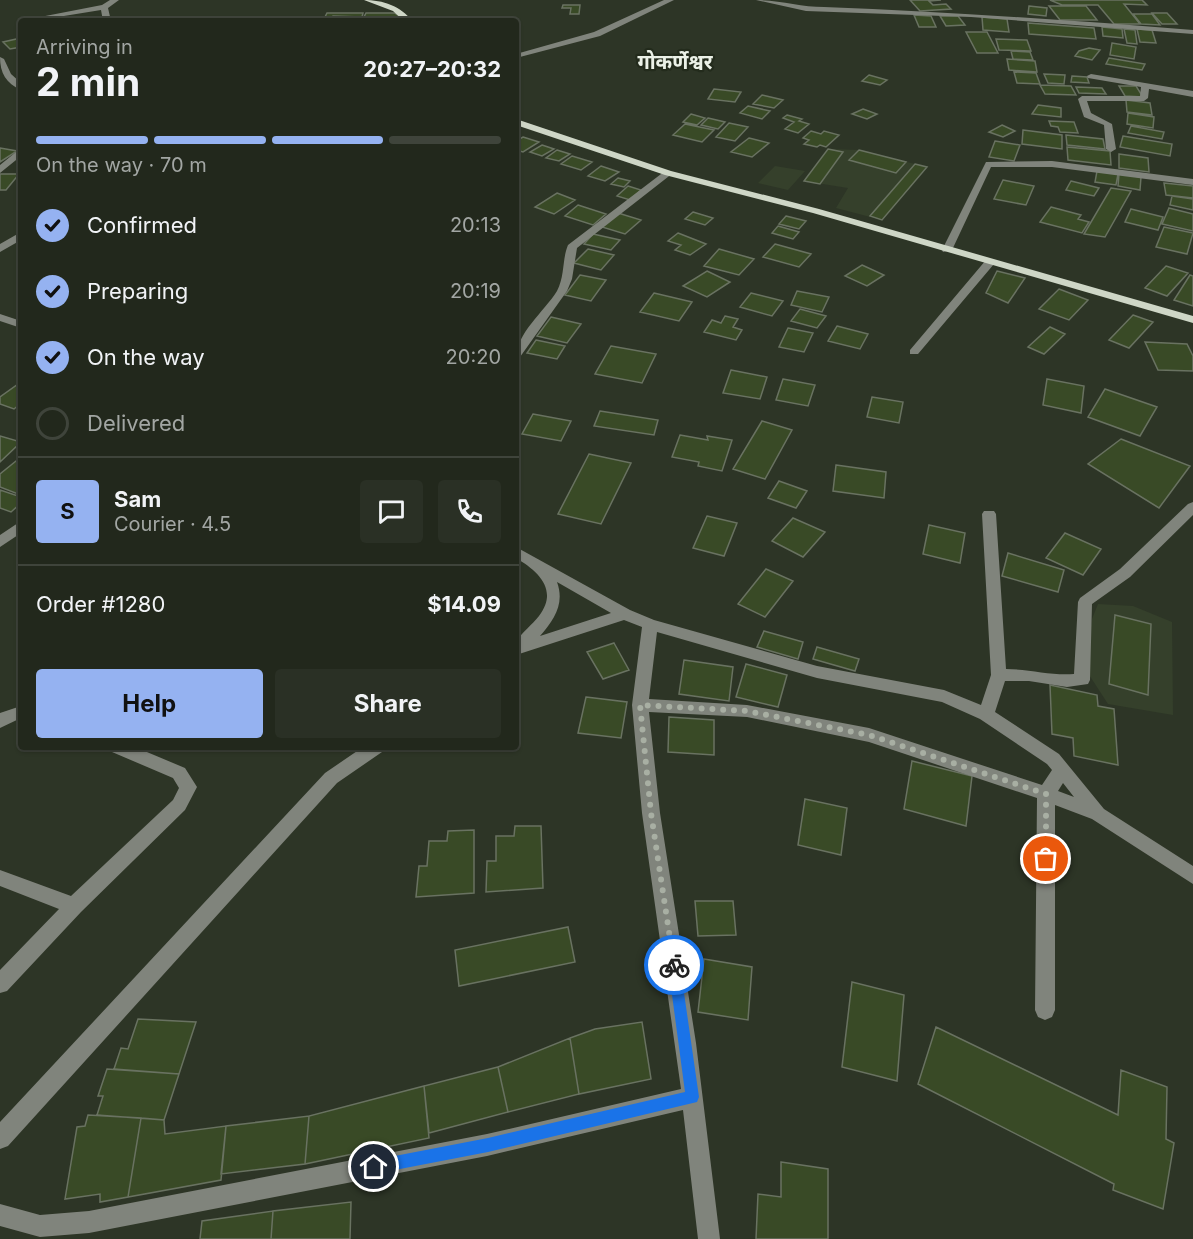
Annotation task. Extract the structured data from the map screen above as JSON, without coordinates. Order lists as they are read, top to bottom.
{
  "districts": ["गोकर्णेश्वर"],
  "page": {
    "heading": ["2 min", "Arriving in", "20:27–20:32"],
    "panel": [
      "Sam",
      "Courier · 4.5",
      "Order #1280",
      "$14.09"
    ],
    "bar": "On the way · 70 m",
    "list": [
      ["Confirmed", "20:13"],
      ["Preparing", "20:19"],
      ["On the way", "20:20"],
      "Delivered"
    ],
    "round": "S",
    "buttons": ["Help", "Share"]
  }
}
